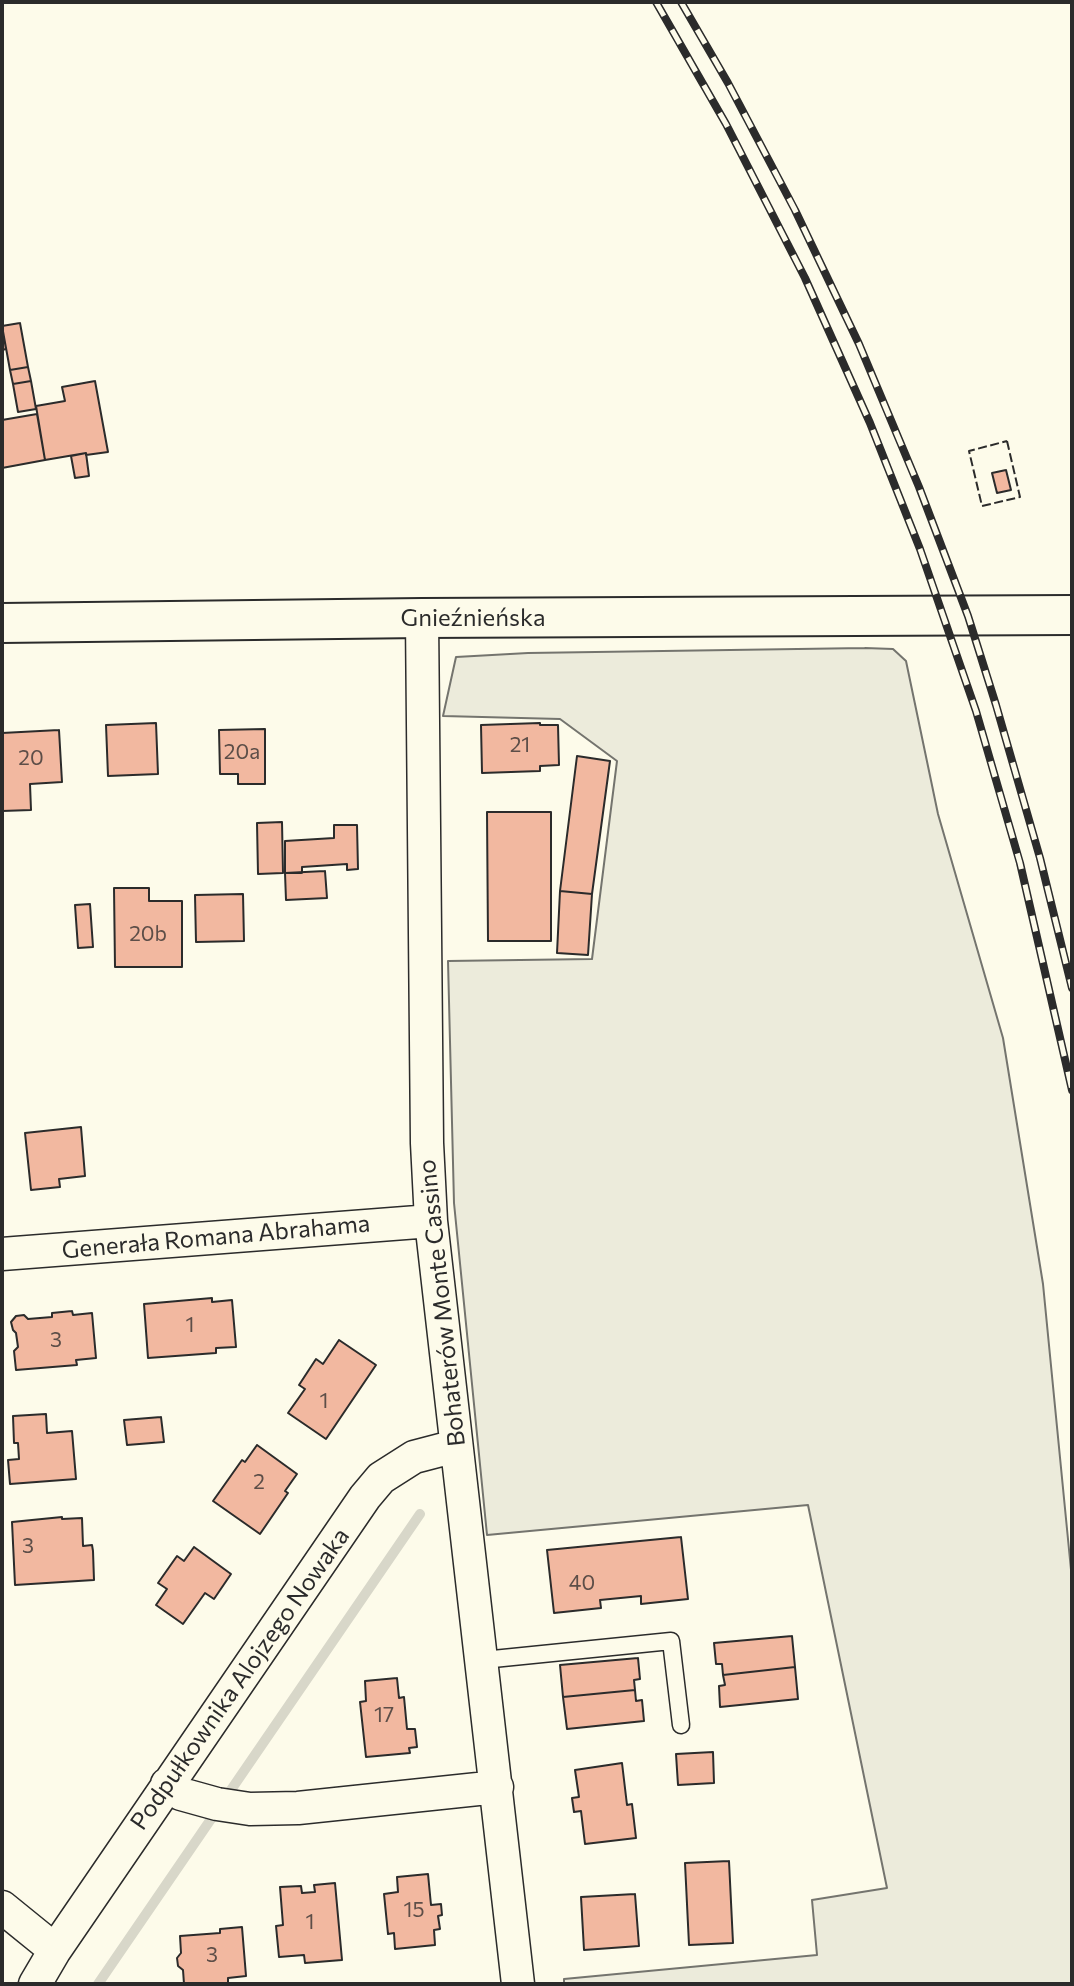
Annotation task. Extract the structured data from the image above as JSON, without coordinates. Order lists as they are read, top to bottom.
{
  "streets": {
    "street": [
      "Gnieźnieńska",
      "Generała Romana Abrahama",
      "Bohaterów Monte Cassino",
      "Podpułkownika Alojzego Nowaka"
    ]
  },
  "crossings": [
    ["Gnieźnieńska", "Bohaterów Monte Cassino"],
    ["Generała Romana Abrahama", "Bohaterów Monte Cassino"],
    ["Bohaterów Monte Cassino", "Podpułkownika Alojzego Nowaka"]
  ],
  "house_numbers": [
    "21",
    "20a",
    "20",
    "20b",
    "1",
    "3",
    "1",
    "2",
    "3",
    "40",
    "17",
    "15",
    "1",
    "3"
  ]
}
